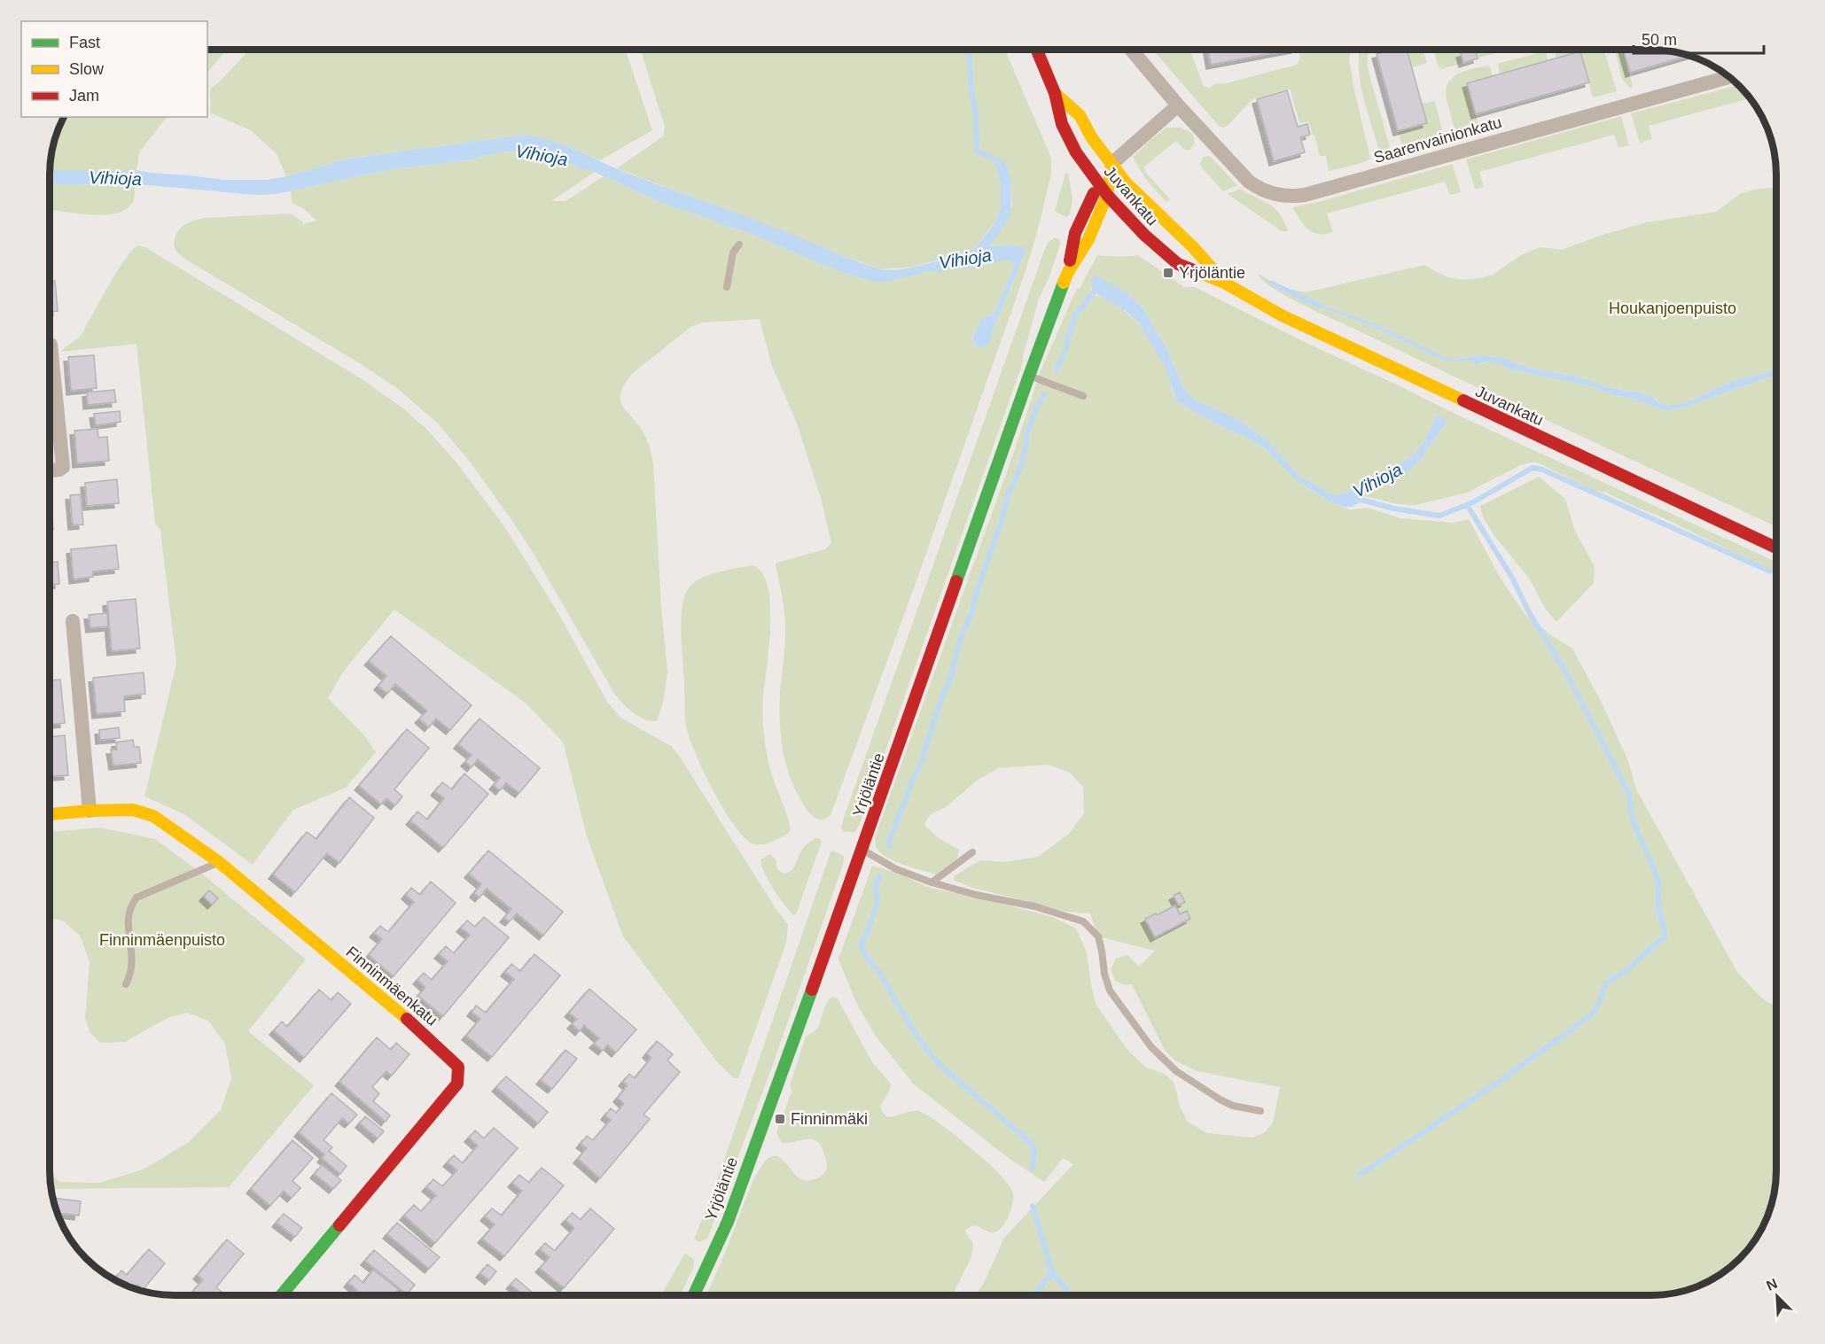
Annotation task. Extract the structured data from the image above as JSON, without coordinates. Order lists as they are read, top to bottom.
{
  "streets": {
    "main road": ["Juvankatu", "Yrjöläntie", "Finninmäenkatu"],
    "street": ["Saarenvainionkatu"]
  },
  "crossings": [
    ["Juvankatu", "Yrjöläntie"]
  ],
  "water": ["Vihioja"],
  "parks": ["Houkanjoenpuisto", "Finninmäenpuisto"],
  "places": {
    "transit": ["Yrjöläntie", "Finninmäki"]
  },
  "legend": ["Fast", "Slow", "Jam"],
  "scale_bar": "50 m",
  "north": "top left"
}
